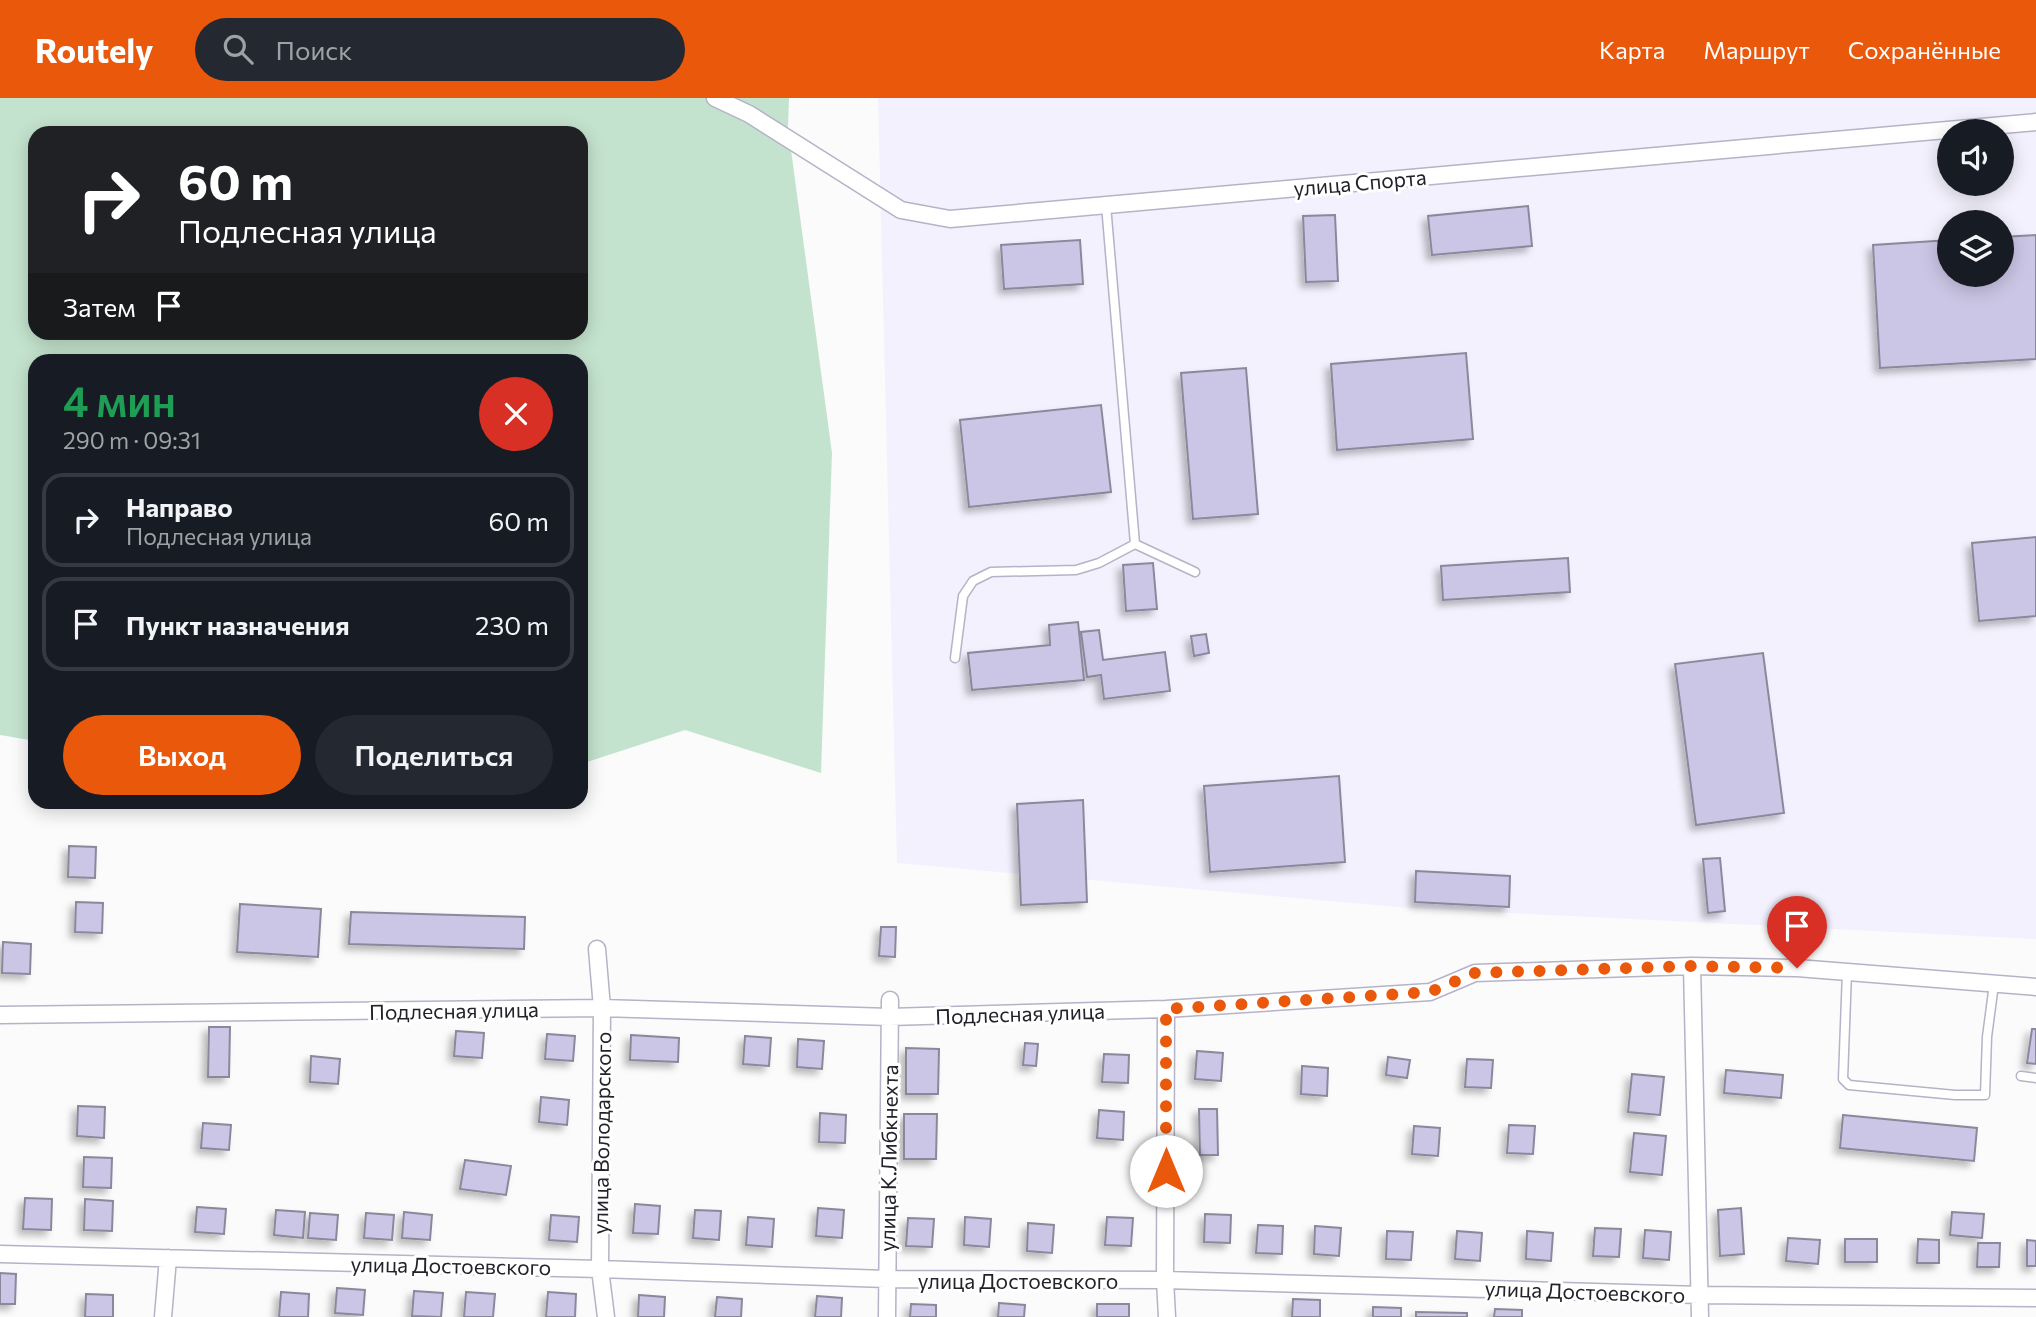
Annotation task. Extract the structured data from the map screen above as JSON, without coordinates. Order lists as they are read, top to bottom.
{
  "streets": {
    "street": [
      "улица Спорта",
      "Подлесная улица",
      "улица Володарского",
      "улица К.Либкнехта",
      "улица Достоевского"
    ]
  },
  "crossings": [
    ["Подлесная улица", "улица Володарского"],
    ["Подлесная улица", "улица К.Либкнехта"],
    ["улица Володарского", "улица Достоевского"],
    ["улица К.Либкнехта", "улица Достоевского"]
  ],
  "page": {
    "header": "Routely",
    "search": "Поиск",
    "nav": ["Карта", "Маршрут", "Сохранённые"],
    "turn": ["60 m", "Подлесная улица"],
    "then": "Затем",
    "heading": ["4 мин", "290 m · 09:31"],
    "list": [
      {
        "name": "Направо",
        "note": "Подлесная улица",
        "value": "60 m"
      },
      {
        "name": "Пункт назначения",
        "value": "230 m"
      }
    ],
    "buttons": ["Выход", "Поделиться"]
  }
}
